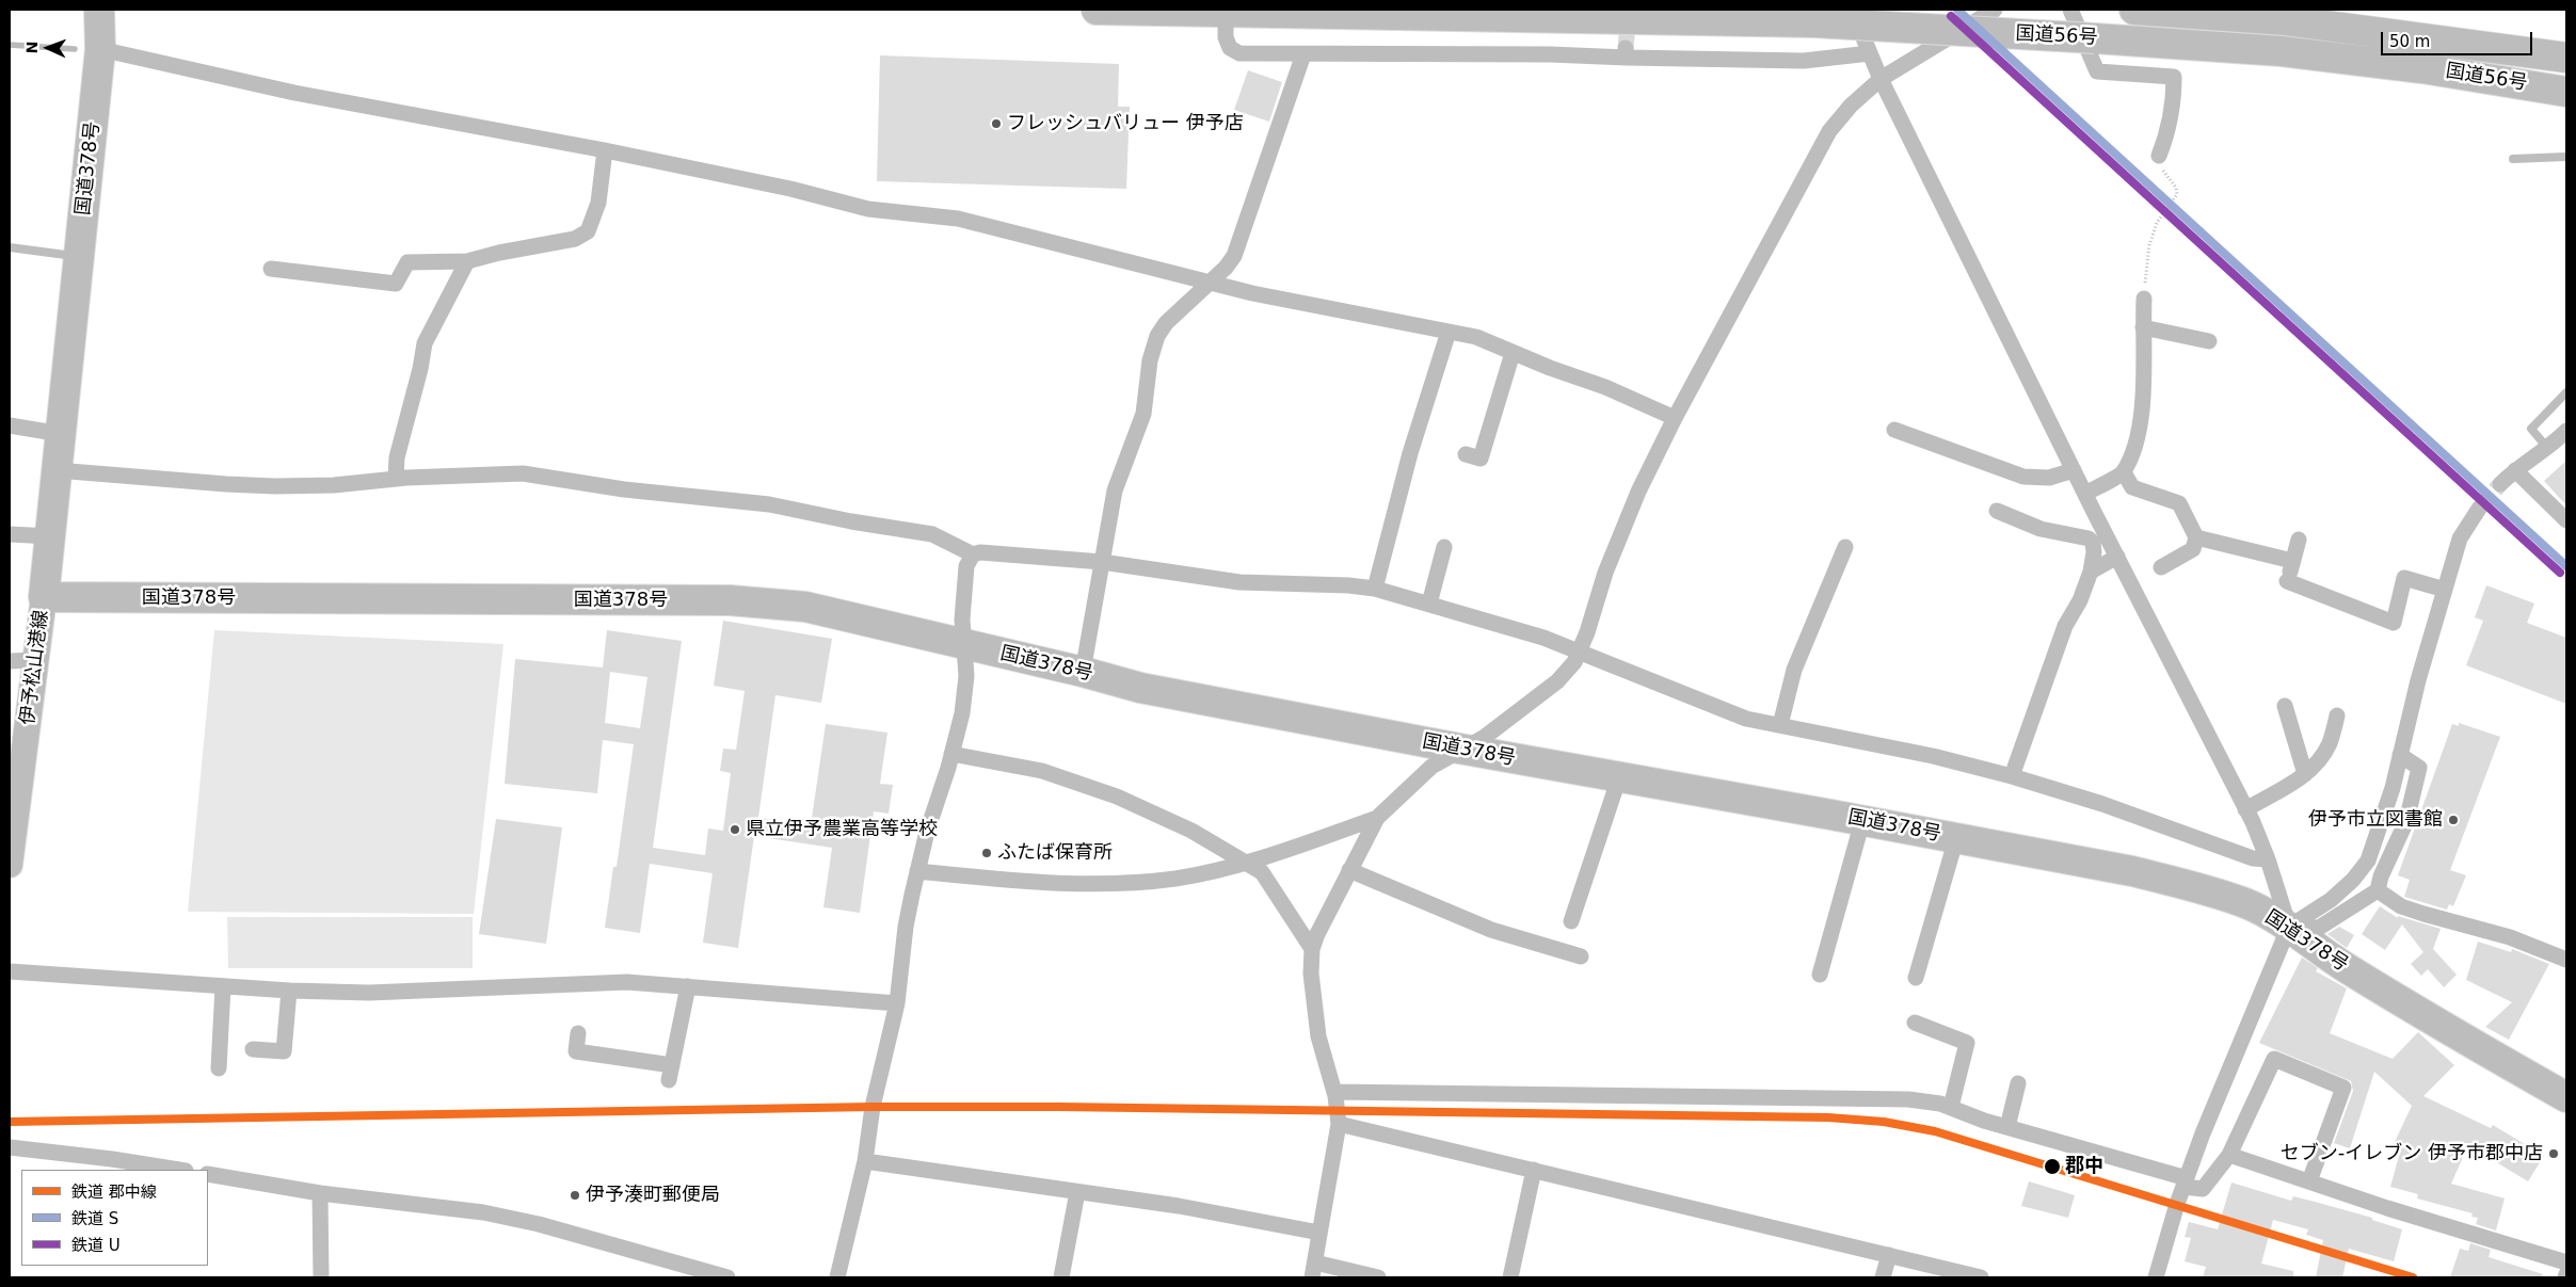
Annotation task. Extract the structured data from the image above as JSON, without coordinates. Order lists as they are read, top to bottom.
{
  "streets": {
    "highway": ["国道56号", "国道378号"],
    "main road": ["伊予松山港線"]
  },
  "crossings": [
    ["国道378号", "伊予松山港線"]
  ],
  "places": [
    "フレッシュバリュー 伊予店",
    "伊予市立図書館",
    "県立伊予農業高等学校",
    "ふたば保育所",
    "セブン-イレブン 伊予市郡中店",
    "郡中",
    "伊予湊町郵便局"
  ],
  "lines": ["rail line S", "rail line U", "rail line 郡中線"],
  "legend": ["鉄道 郡中線", "鉄道 S", "鉄道 U"],
  "scale_bar": "50 m",
  "north": "left"
}
